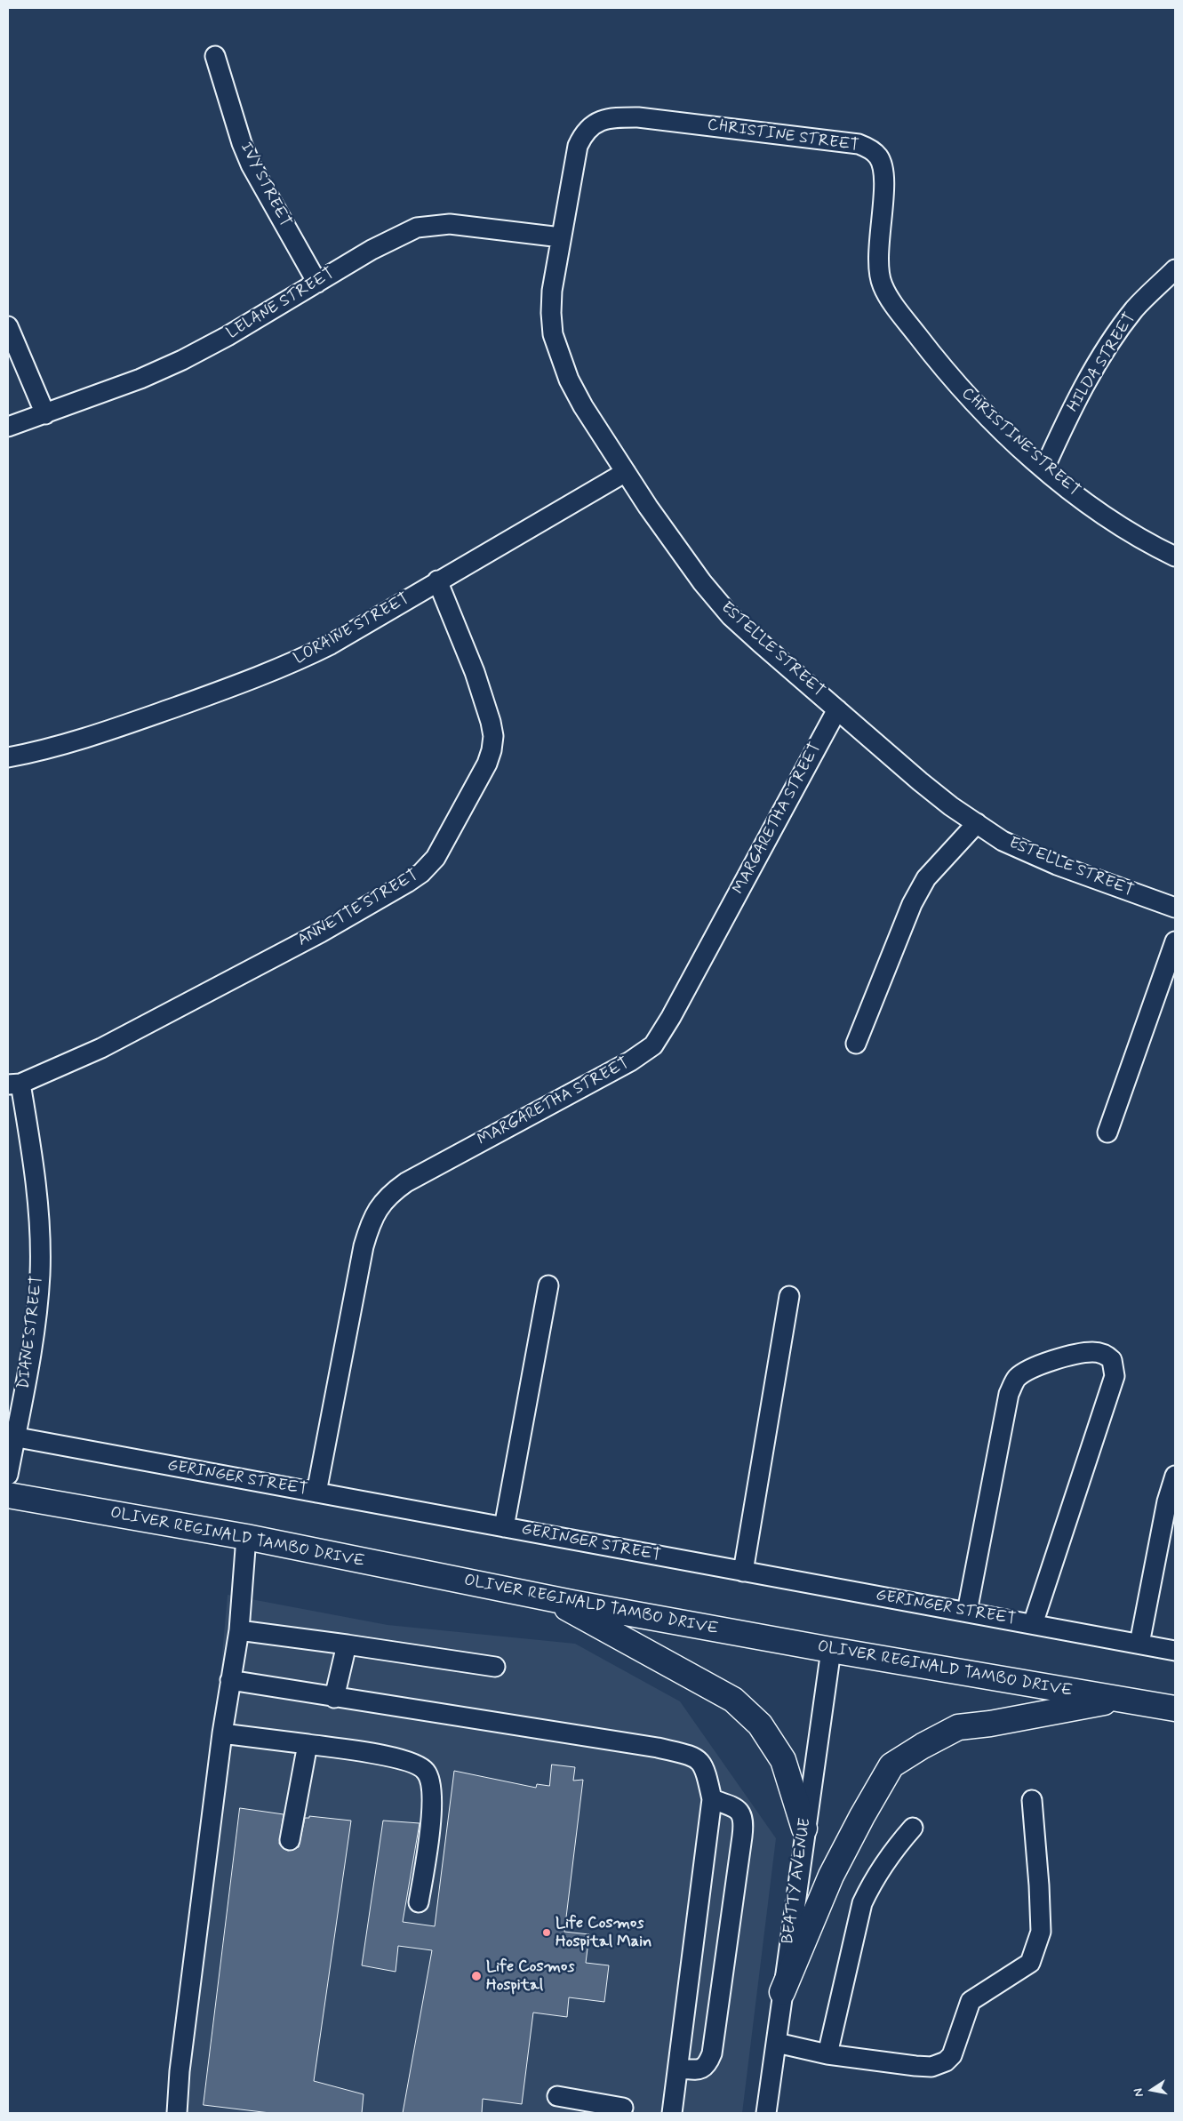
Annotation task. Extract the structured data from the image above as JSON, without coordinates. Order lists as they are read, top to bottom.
{
  "streets": {
    "main road": ["OLIVER REGINALD TAMBO DRIVE"],
    "street": [
      "CHRISTINE STREET",
      "IVY STREET",
      "LELANE STREET",
      "HILDA STREET",
      "LORAINE STREET",
      "ESTELLE STREET",
      "MARGARETHA STREET",
      "ANNETTE STREET",
      "DIANE STREET",
      "GERINGER STREET",
      "BEATTY AVENUE"
    ]
  },
  "crossings": [
    ["CHRISTINE STREET", "LELANE STREET"],
    ["CHRISTINE STREET", "HILDA STREET"],
    ["CHRISTINE STREET", "ESTELLE STREET"],
    ["IVY STREET", "LELANE STREET"],
    ["LELANE STREET", "ESTELLE STREET"],
    ["LORAINE STREET", "ESTELLE STREET"],
    ["LORAINE STREET", "ANNETTE STREET"],
    ["ESTELLE STREET", "MARGARETHA STREET"],
    ["MARGARETHA STREET", "GERINGER STREET"],
    ["ANNETTE STREET", "DIANE STREET"],
    ["DIANE STREET", "GERINGER STREET"],
    ["OLIVER REGINALD TAMBO DRIVE", "BEATTY AVENUE"]
  ],
  "places": ["Life Cosmos Hospital Main", "Life Cosmos Hospital"],
  "north": "left"
}
